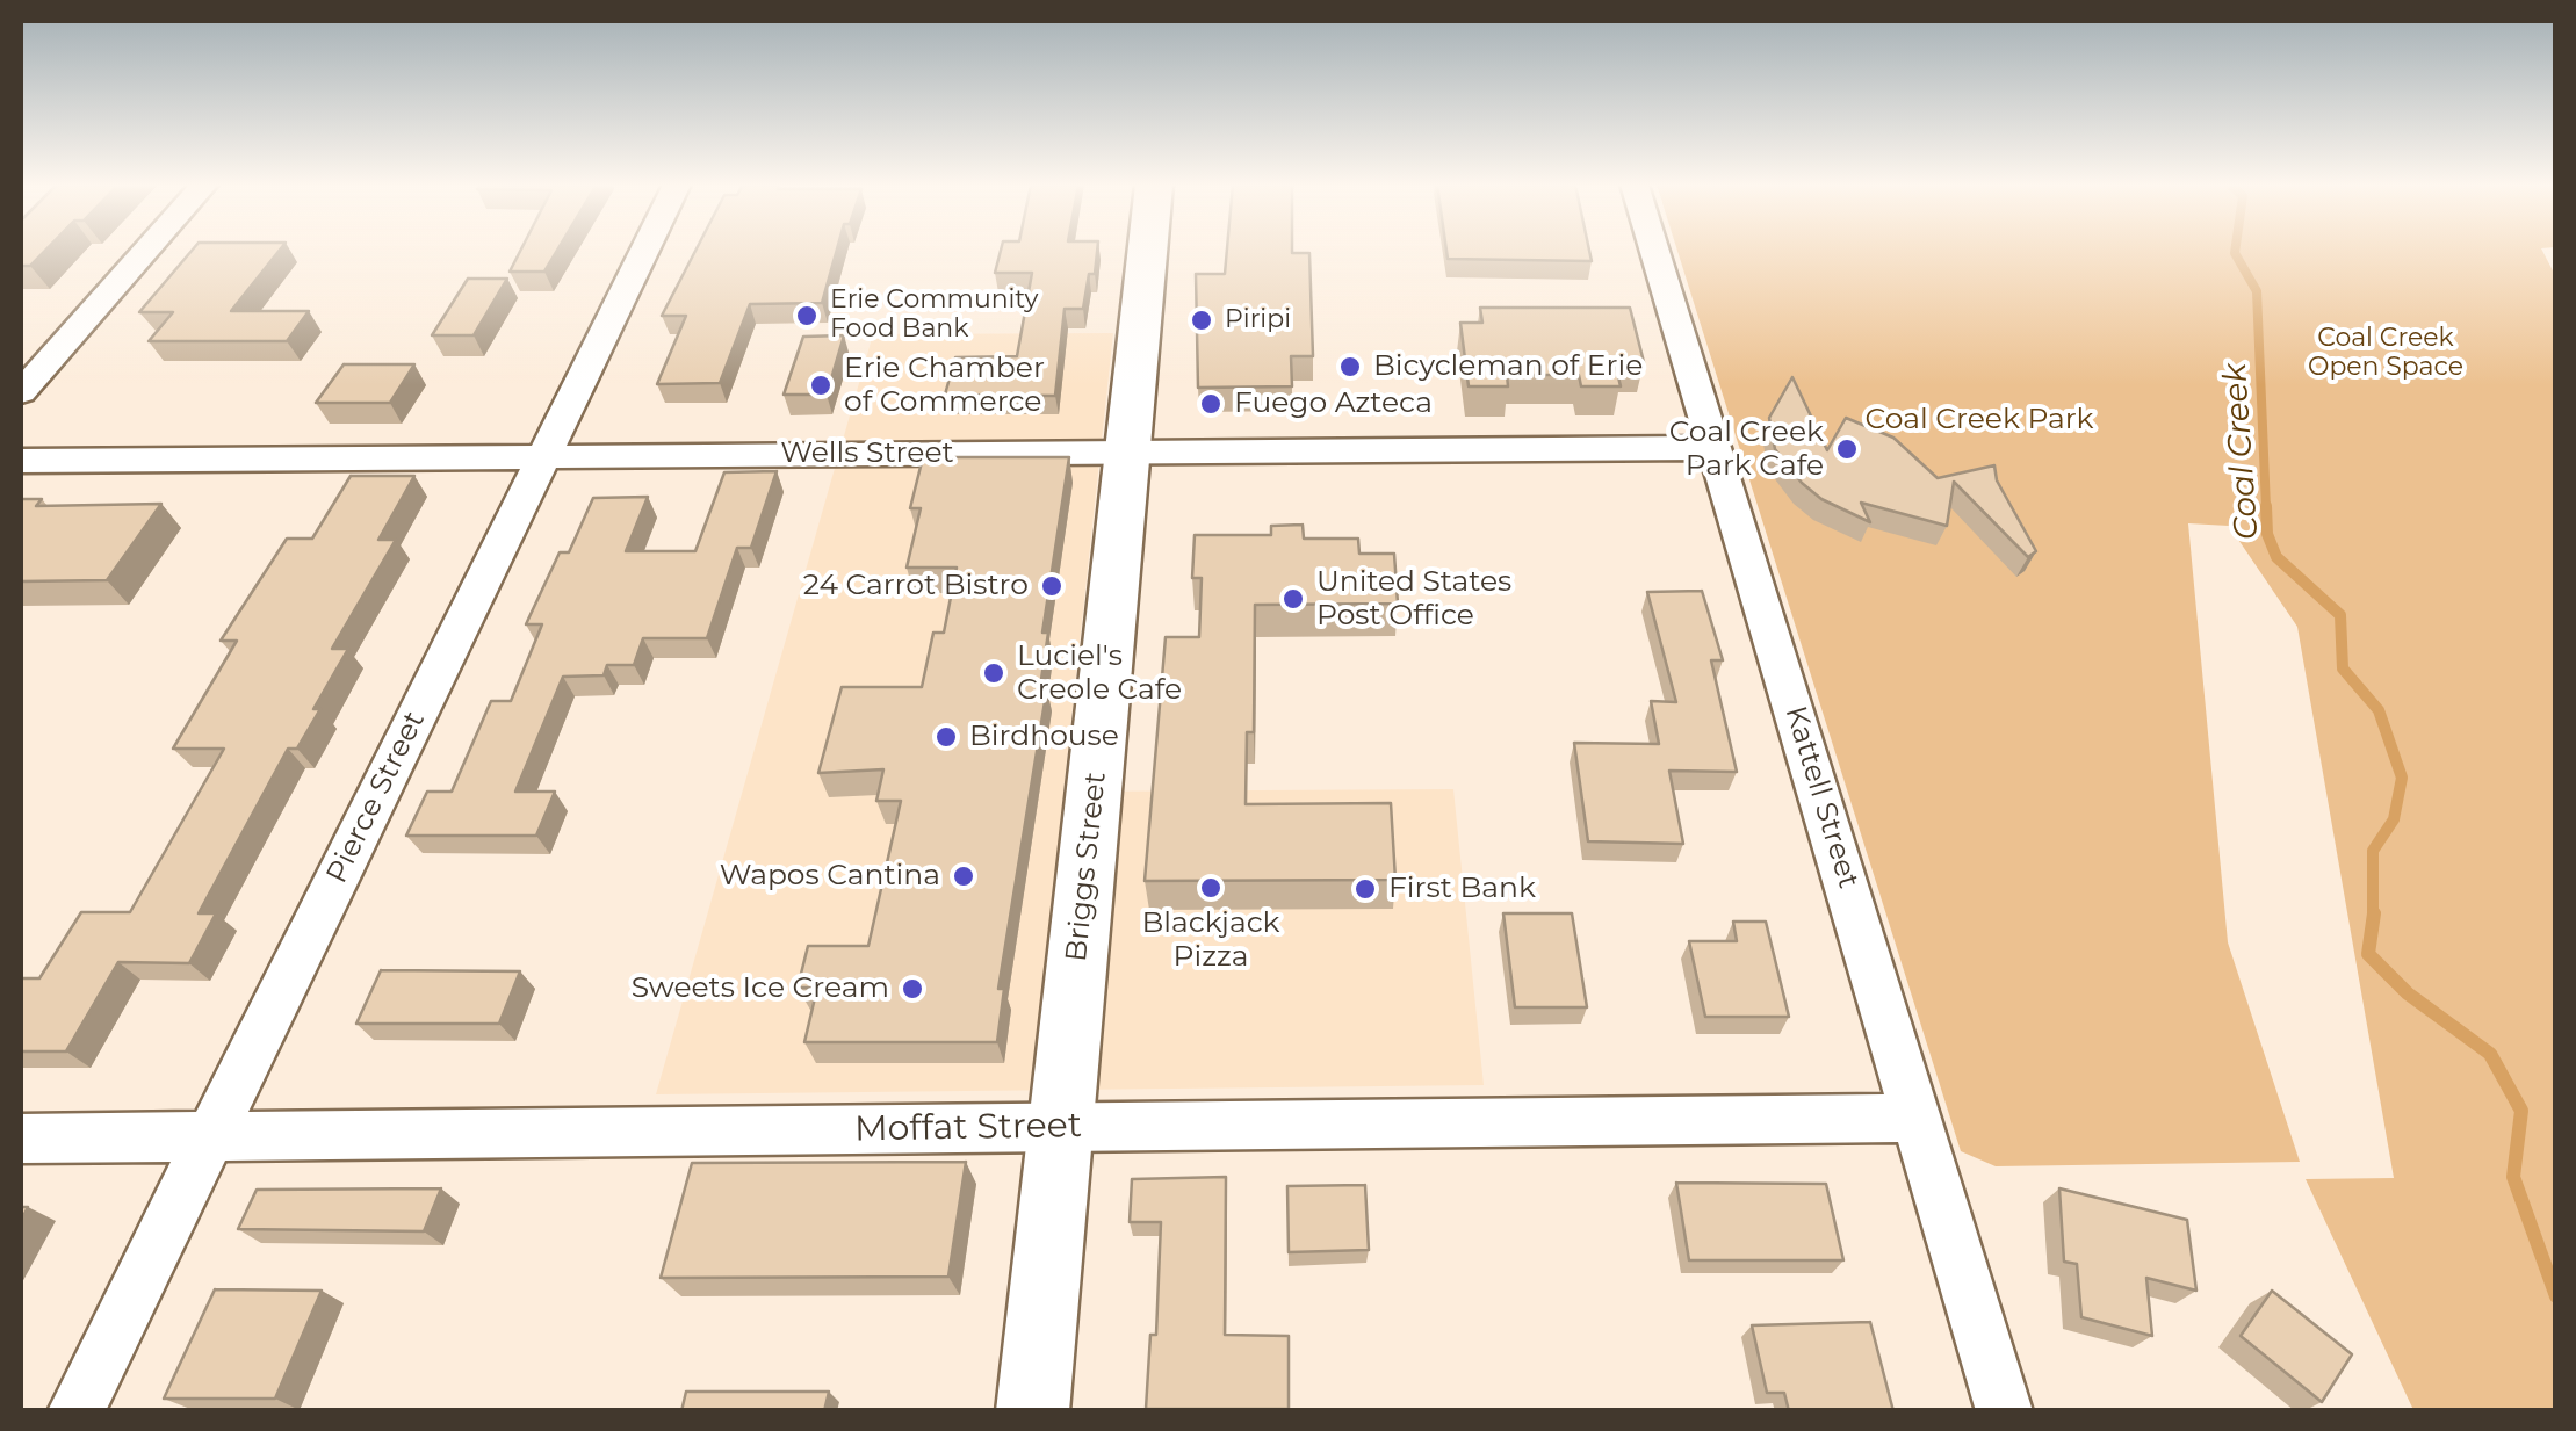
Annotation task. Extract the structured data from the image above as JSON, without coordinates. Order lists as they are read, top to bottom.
{
  "streets": {
    "street": [
      "Wells Street",
      "Pierce Street",
      "Kattell Street",
      "Briggs Street",
      "Moffat Street"
    ]
  },
  "crossings": [
    ["Wells Street", "Pierce Street"],
    ["Wells Street", "Kattell Street"],
    ["Wells Street", "Briggs Street"],
    ["Pierce Street", "Moffat Street"],
    ["Kattell Street", "Moffat Street"],
    ["Briggs Street", "Moffat Street"]
  ],
  "water": ["Coal Creek"],
  "parks": ["Coal Creek Open Space", "Coal Creek Park"],
  "places": [
    "Erie Community Food Bank",
    "Piripi",
    "Bicycleman of Erie",
    "Erie Chamber of Commerce",
    "Fuego Azteca",
    "Coal Creek Park Cafe",
    "24 Carrot Bistro",
    "United States Post Office",
    "Luciel's Creole Cafe",
    "Birdhouse",
    "Wapos Cantina",
    "Blackjack Pizza",
    "First Bank",
    "Sweets Ice Cream"
  ]
}
